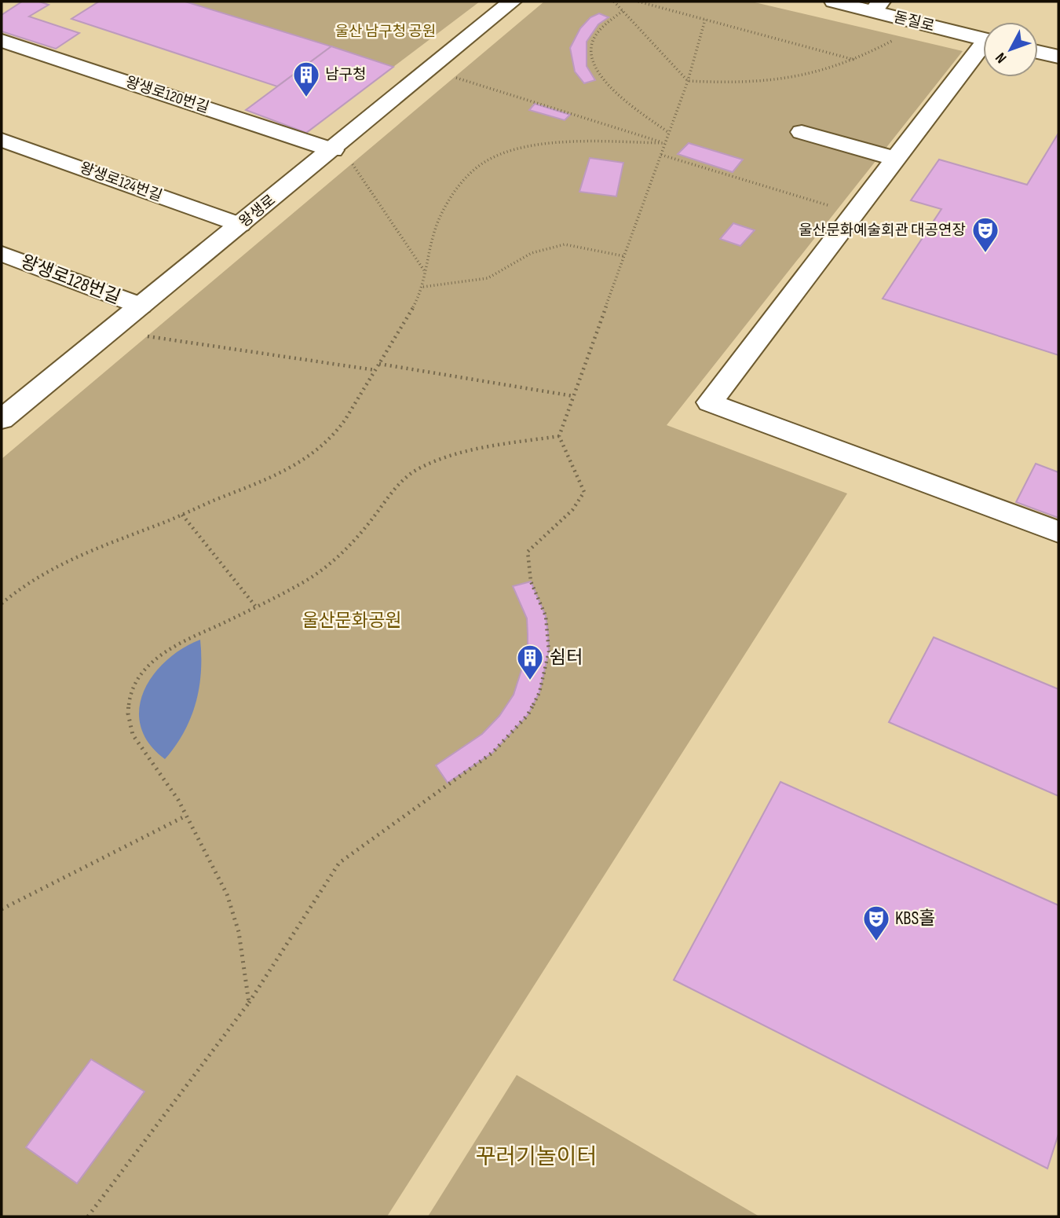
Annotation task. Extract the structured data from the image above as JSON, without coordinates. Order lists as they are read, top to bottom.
{
  "streets": {
    "main road": [
      "돋질로",
      "왕생로120번길",
      "왕생로124번길",
      "왕생로",
      "왕생로128번길"
    ]
  },
  "crossings": [
    ["왕생로120번길", "왕생로"],
    ["왕생로124번길", "왕생로"],
    ["왕생로", "왕생로128번길"]
  ],
  "parks": ["울산 남구청 공원", "울산문화공원", "꾸러기놀이터"],
  "places": {
    "building": ["남구청", "쉼터"],
    "theatre": ["울산문화예술회관 대공연장", "KBS홀"]
  },
  "north": "bottom left"
}
